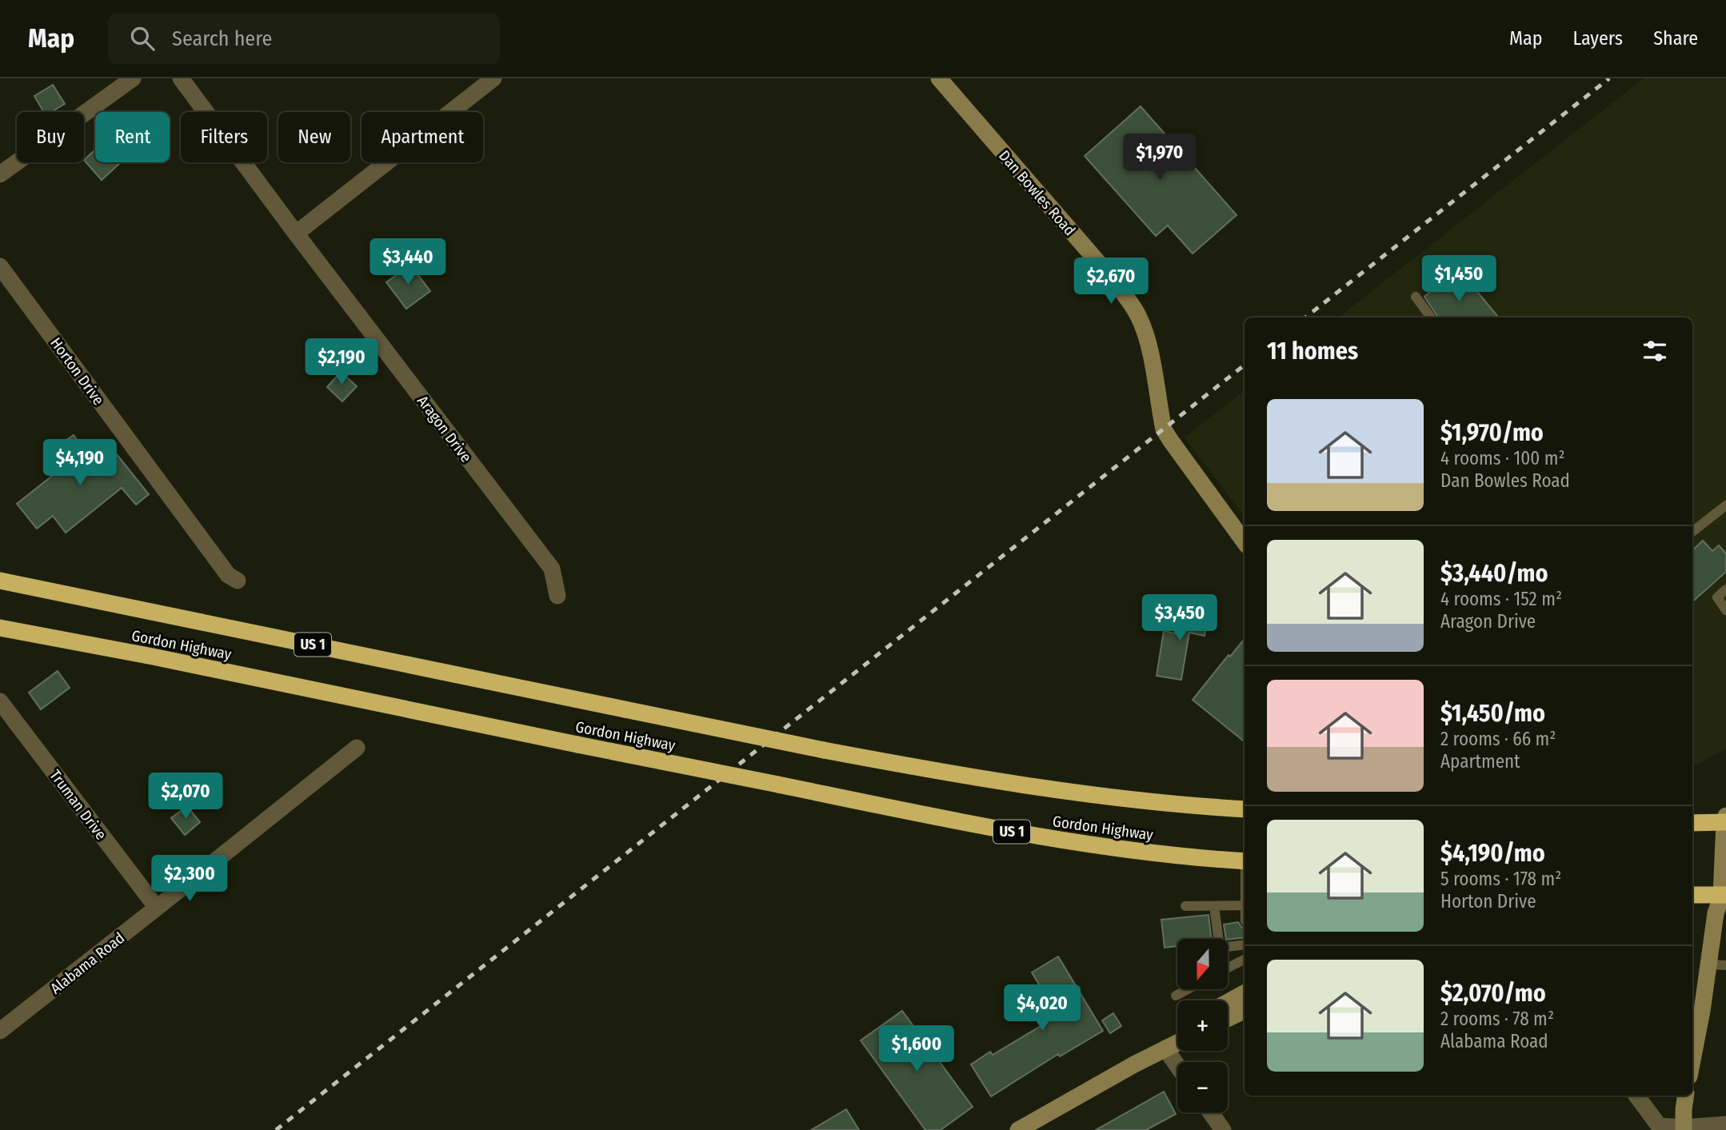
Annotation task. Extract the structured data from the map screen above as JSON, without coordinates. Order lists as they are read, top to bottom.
{
  "streets": {
    "highway": ["Gordon Highway", "US 1"],
    "street": [
      "Dan Bowles Road",
      "Horton Drive",
      "Aragon Drive",
      "Truman Drive",
      "Alabama Road"
    ]
  },
  "crossings": [
    ["Truman Drive", "Alabama Road"]
  ],
  "north": "bottom",
  "page": {
    "header": "Map",
    "search": "Search here",
    "nav": ["Map", "Layers", "Share"],
    "chip": [
      "Buy",
      "Rent",
      "Filters",
      "New",
      "Apartment"
    ],
    "price": [
      "$1,970",
      "$3,440",
      "$1,450",
      "$2,670",
      "$2,190",
      "$4,190",
      "$3,450",
      "$2,070",
      "$2,300",
      "$4,020",
      "$1,600"
    ],
    "heading": "11 homes",
    "list": [
      {
        "name": "$1,970/mo",
        "note": "4 rooms · 100 m² · Dan Bowles Road"
      },
      {
        "name": "$3,440/mo",
        "note": "4 rooms · 152 m² · Aragon Drive"
      },
      {
        "name": "$1,450/mo",
        "note": "2 rooms · 66 m² · Apartment"
      },
      {
        "name": "$4,190/mo",
        "note": "5 rooms · 178 m² · Horton Drive"
      },
      {
        "name": "$2,070/mo",
        "note": "2 rooms · 78 m² · Alabama Road"
      }
    ],
    "map_buttons": ["+", "−"]
  }
}
